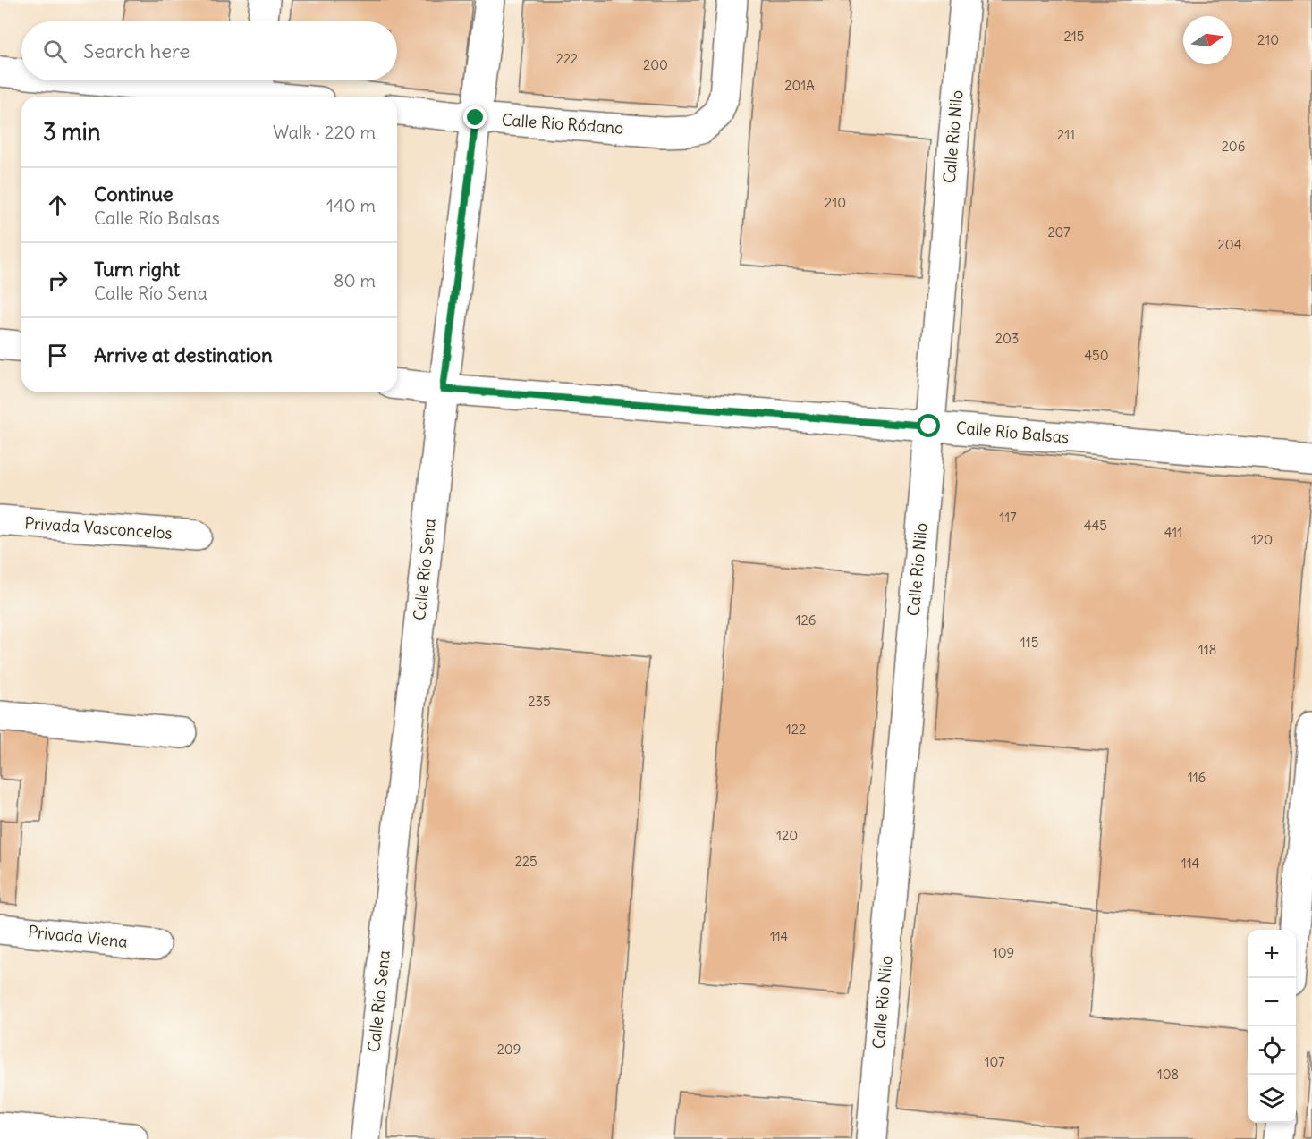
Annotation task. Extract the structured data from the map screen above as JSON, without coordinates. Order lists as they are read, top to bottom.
{
  "streets": {
    "street": [
      "Calle Río Ródano",
      "Calle Rio Nilo",
      "Calle Río Balsas",
      "Privada Vasconcelos",
      "Calle Río Sena",
      "Privada Viena"
    ]
  },
  "crossings": [
    ["Calle Río Ródano", "Calle Río Sena"],
    ["Calle Rio Nilo", "Calle Río Balsas"],
    ["Calle Río Balsas", "Calle Río Sena"]
  ],
  "house_numbers": [
    "215",
    "210",
    "222",
    "200",
    "201A",
    "211",
    "206",
    "210",
    "207",
    "204",
    "203",
    "450",
    "117",
    "445",
    "411",
    "120",
    "126",
    "115",
    "118",
    "235",
    "122",
    "116",
    "120",
    "225",
    "114",
    "114",
    "109",
    "209",
    "107",
    "108"
  ],
  "north": "right",
  "page": {
    "search": "Search here",
    "heading": ["3 min", "Walk · 220 m"],
    "list": [
      ["Continue", "Calle Río Balsas", "140 m"],
      ["Turn right", "Calle Río Sena", "80 m"],
      "Arrive at destination"
    ],
    "map_buttons": ["+", "−"]
  }
}
